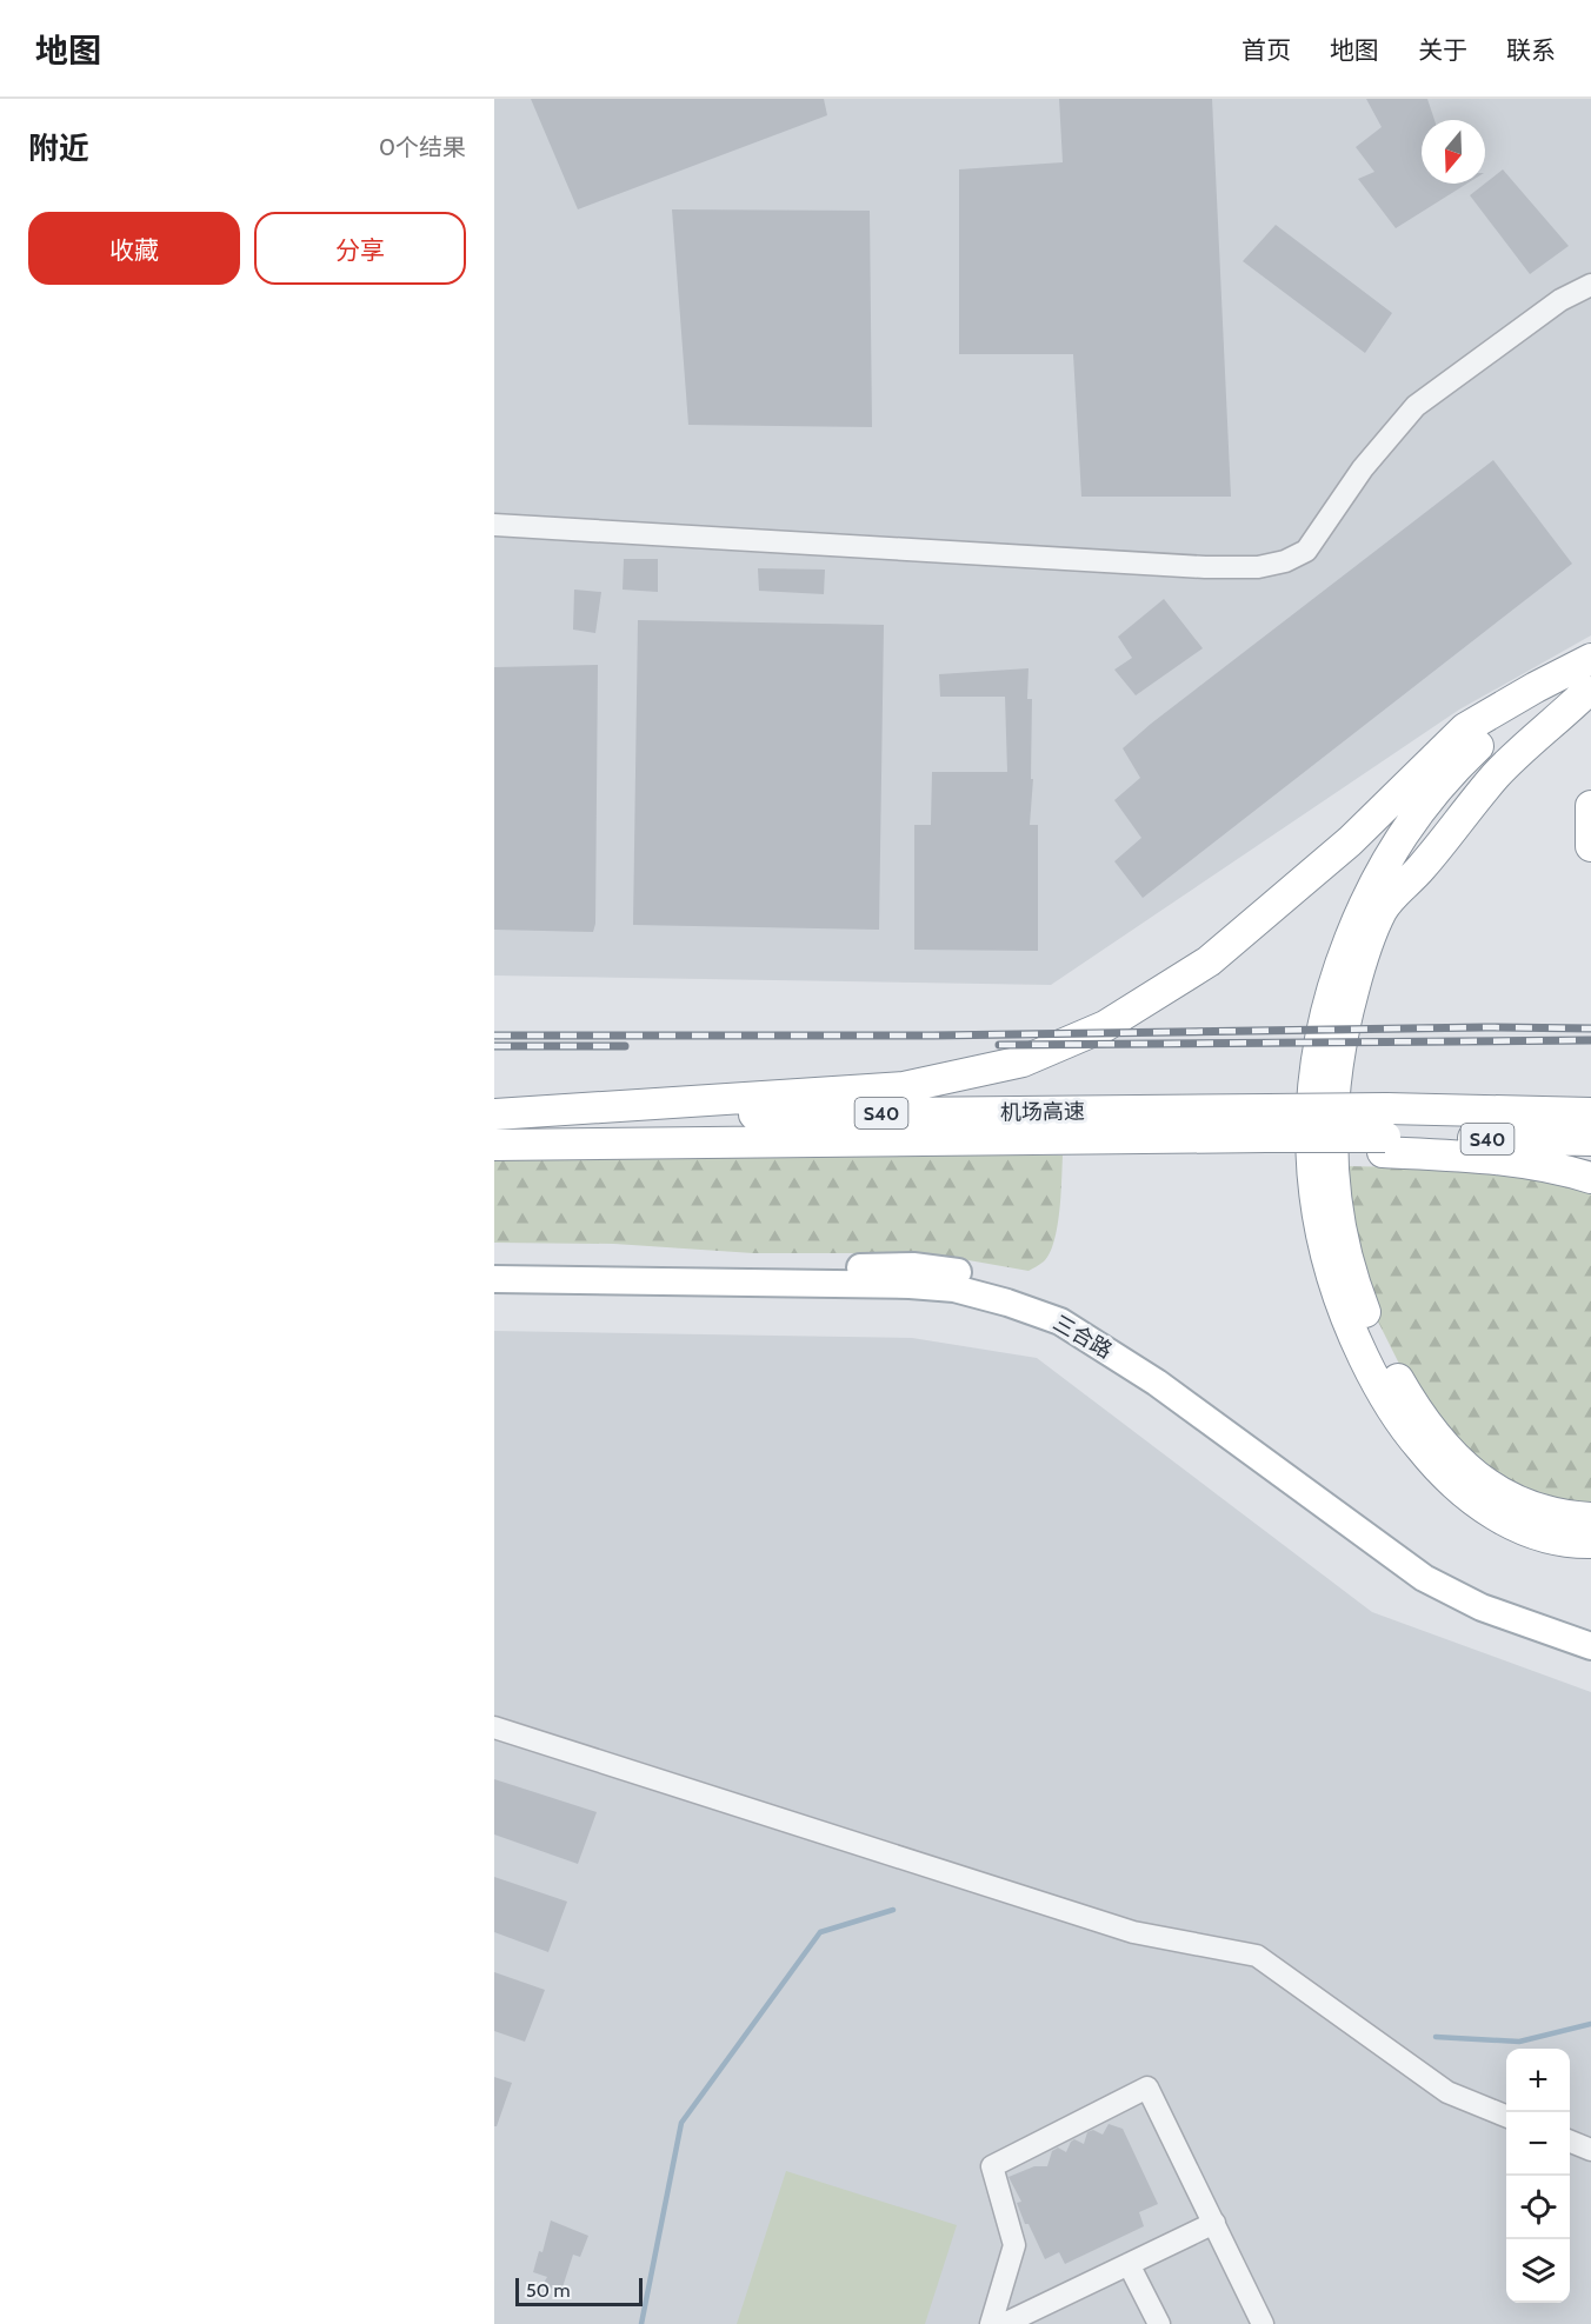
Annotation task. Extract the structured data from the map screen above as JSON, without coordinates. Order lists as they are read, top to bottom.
{
  "streets": {
    "highway": ["机场高速", "S40"],
    "main road": ["三合路"]
  },
  "scale_bar": "50 m",
  "north": "bottom",
  "page": {
    "header": "地图",
    "nav": [
      "首页",
      "地图",
      "关于",
      "联系"
    ],
    "heading": ["附近", "0个结果"],
    "buttons": ["收藏", "分享"],
    "map_buttons": ["+", "−"],
    "scale": "50 m"
  }
}
